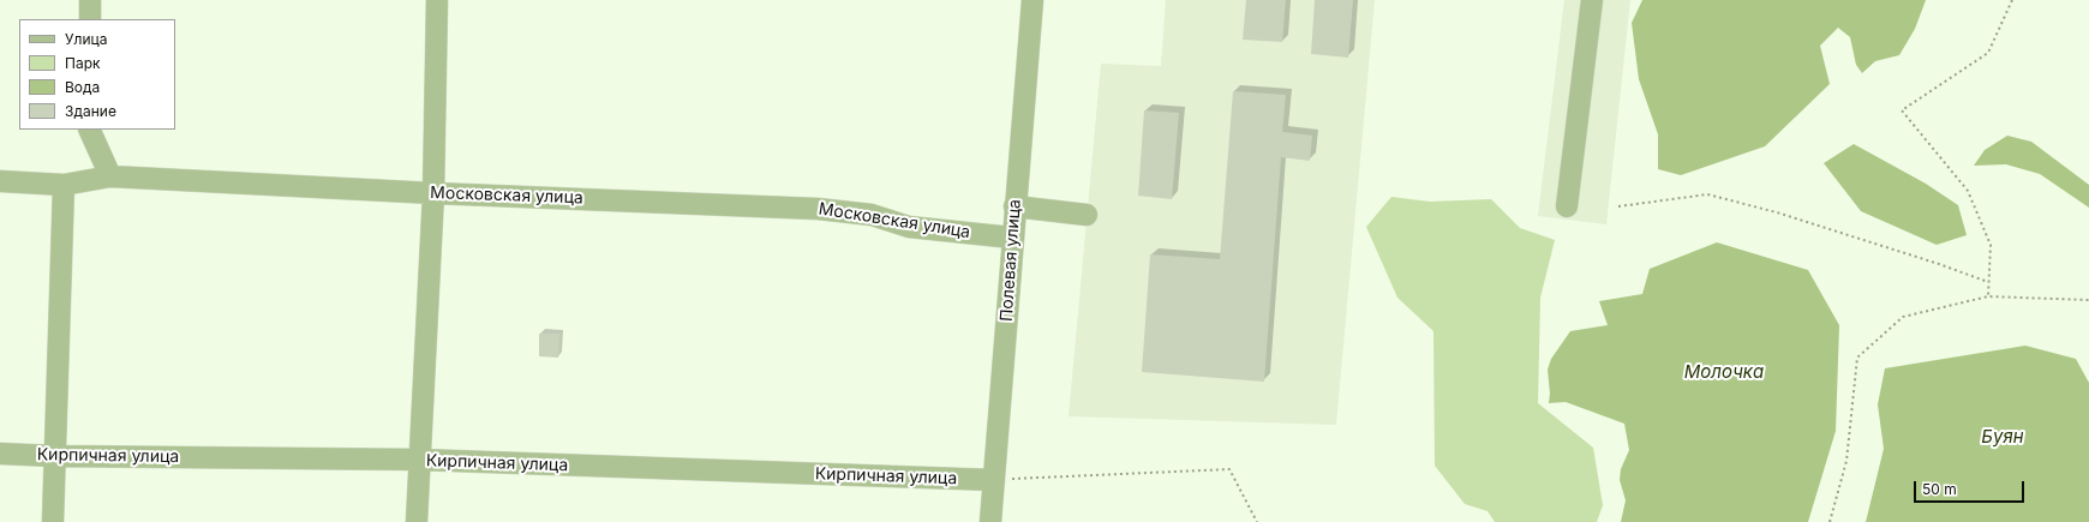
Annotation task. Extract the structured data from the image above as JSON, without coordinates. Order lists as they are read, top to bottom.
{
  "streets": {
    "street": ["Московская улица", "Полевая улица", "Кирпичная улица"]
  },
  "crossings": [
    ["Московская улица", "Полевая улица"],
    ["Полевая улица", "Кирпичная улица"]
  ],
  "water": ["Молочка", "Буян"],
  "legend": [
    "Улица",
    "Парк",
    "Вода",
    "Здание"
  ],
  "scale_bar": "50 m"
}
